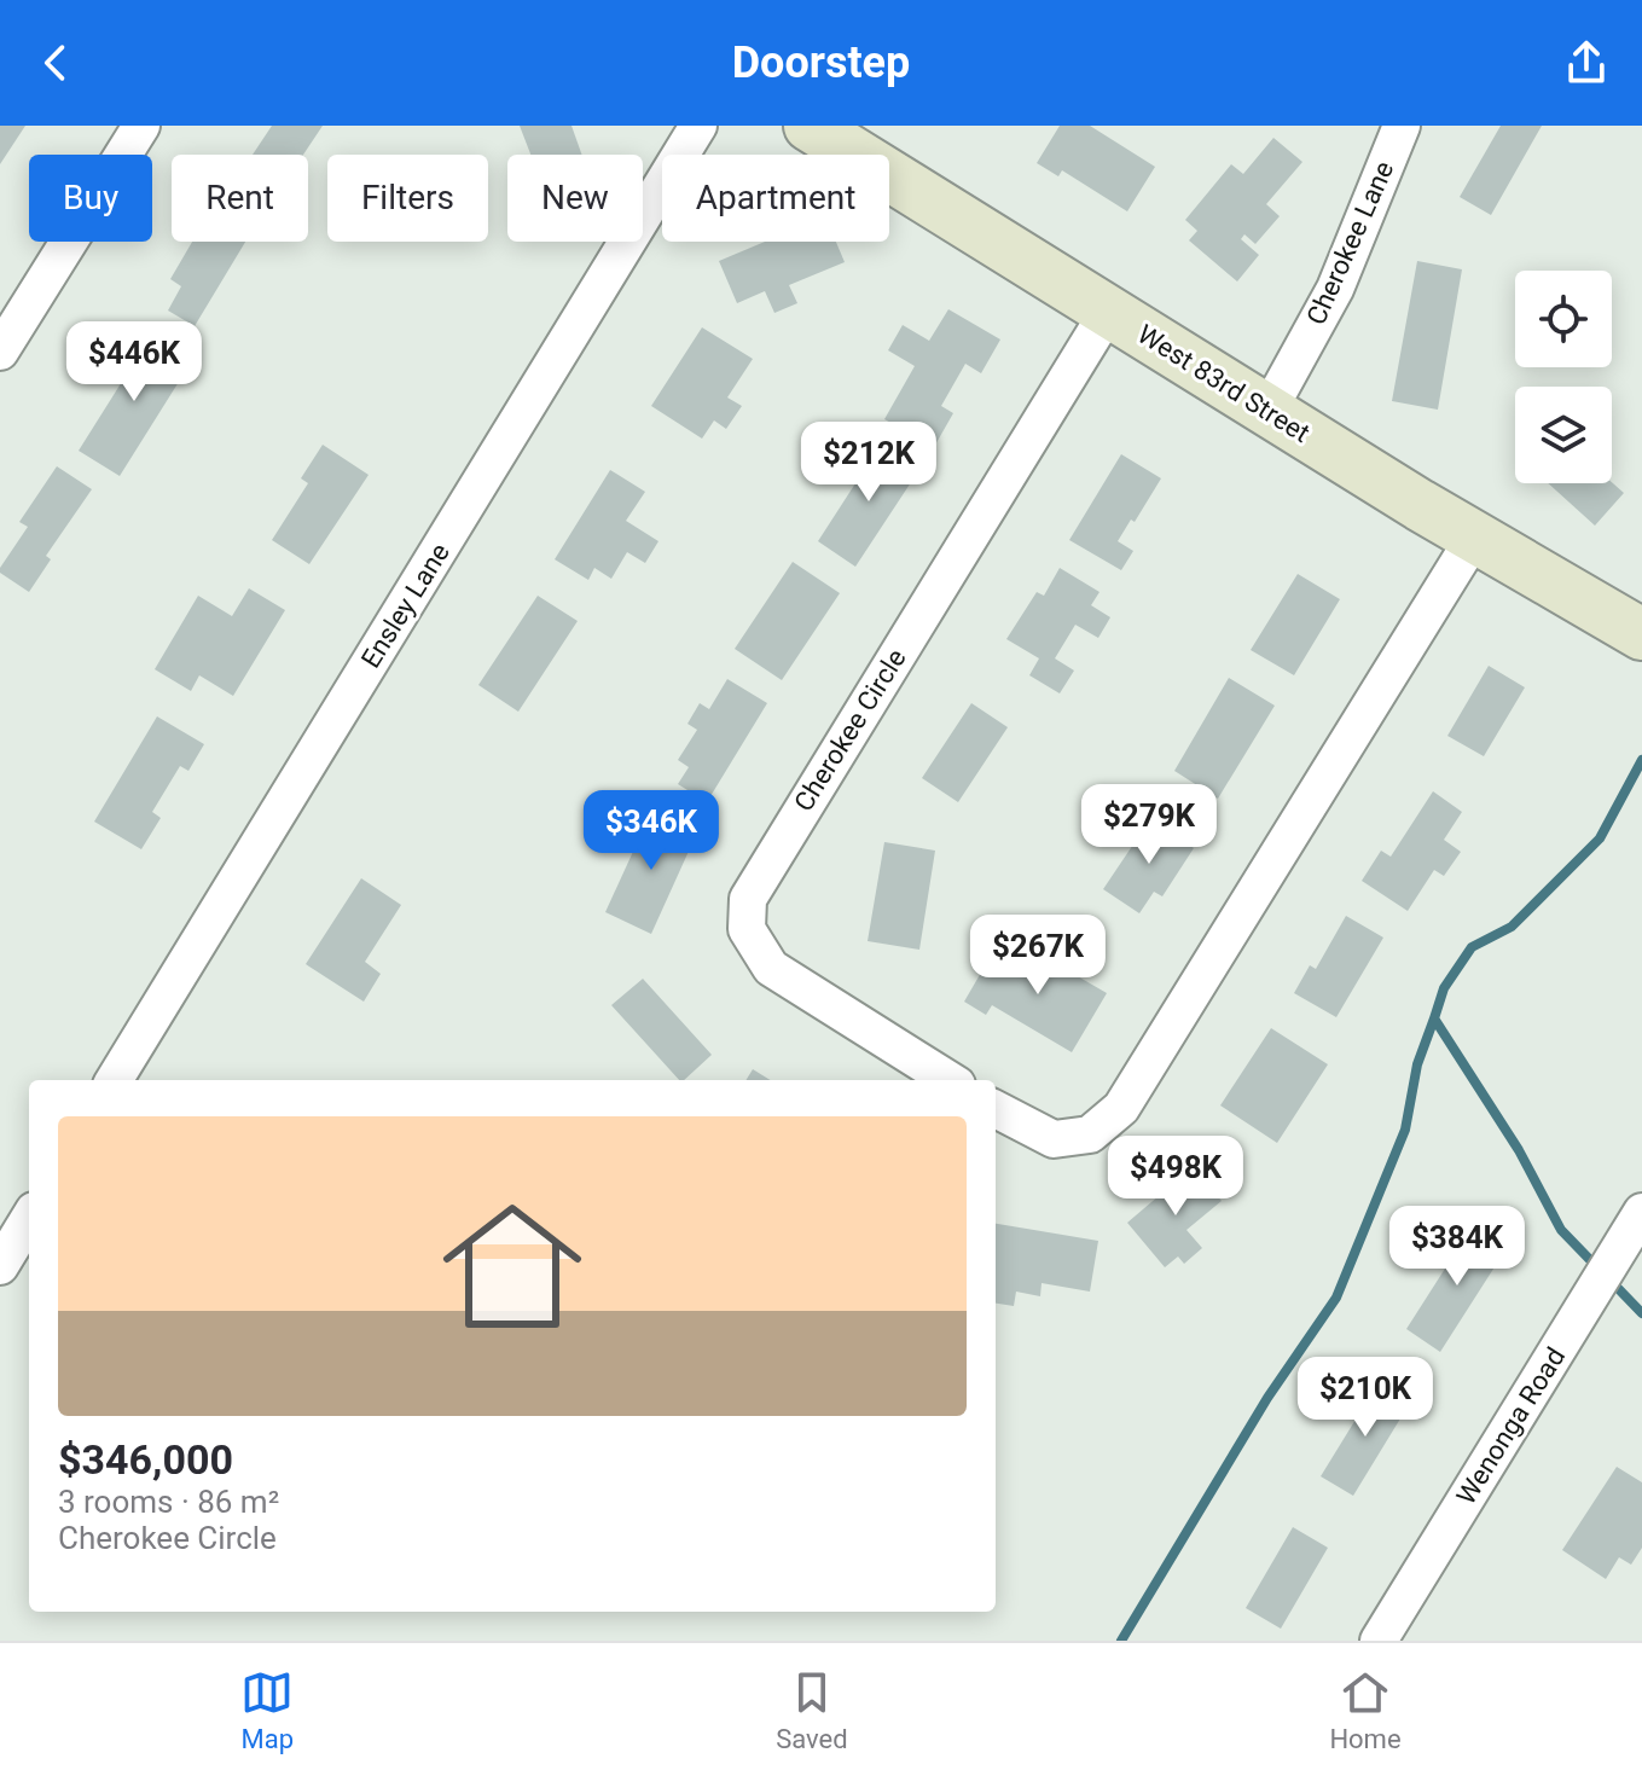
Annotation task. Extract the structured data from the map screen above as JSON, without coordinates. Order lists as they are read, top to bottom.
{
  "streets": {
    "street": [
      "Cherokee Lane",
      "West 83rd Street",
      "Ensley Lane",
      "Cherokee Circle",
      "Wenonga Road"
    ]
  },
  "crossings": [
    ["Cherokee Lane", "West 83rd Street"],
    ["West 83rd Street", "Cherokee Circle"]
  ],
  "page": {
    "header": "Doorstep",
    "chip": [
      "Buy",
      "Rent",
      "Filters",
      "New",
      "Apartment"
    ],
    "price": [
      "$446K",
      "$212K",
      "$279K",
      "$346K",
      "$267K",
      "$498K",
      "$384K",
      "$210K"
    ],
    "list": [
      {
        "name": "$346,000",
        "note": "3 rooms · 86 m² · Cherokee Circle"
      }
    ],
    "tabs": ["Map", "Saved", "Home"]
  }
}
